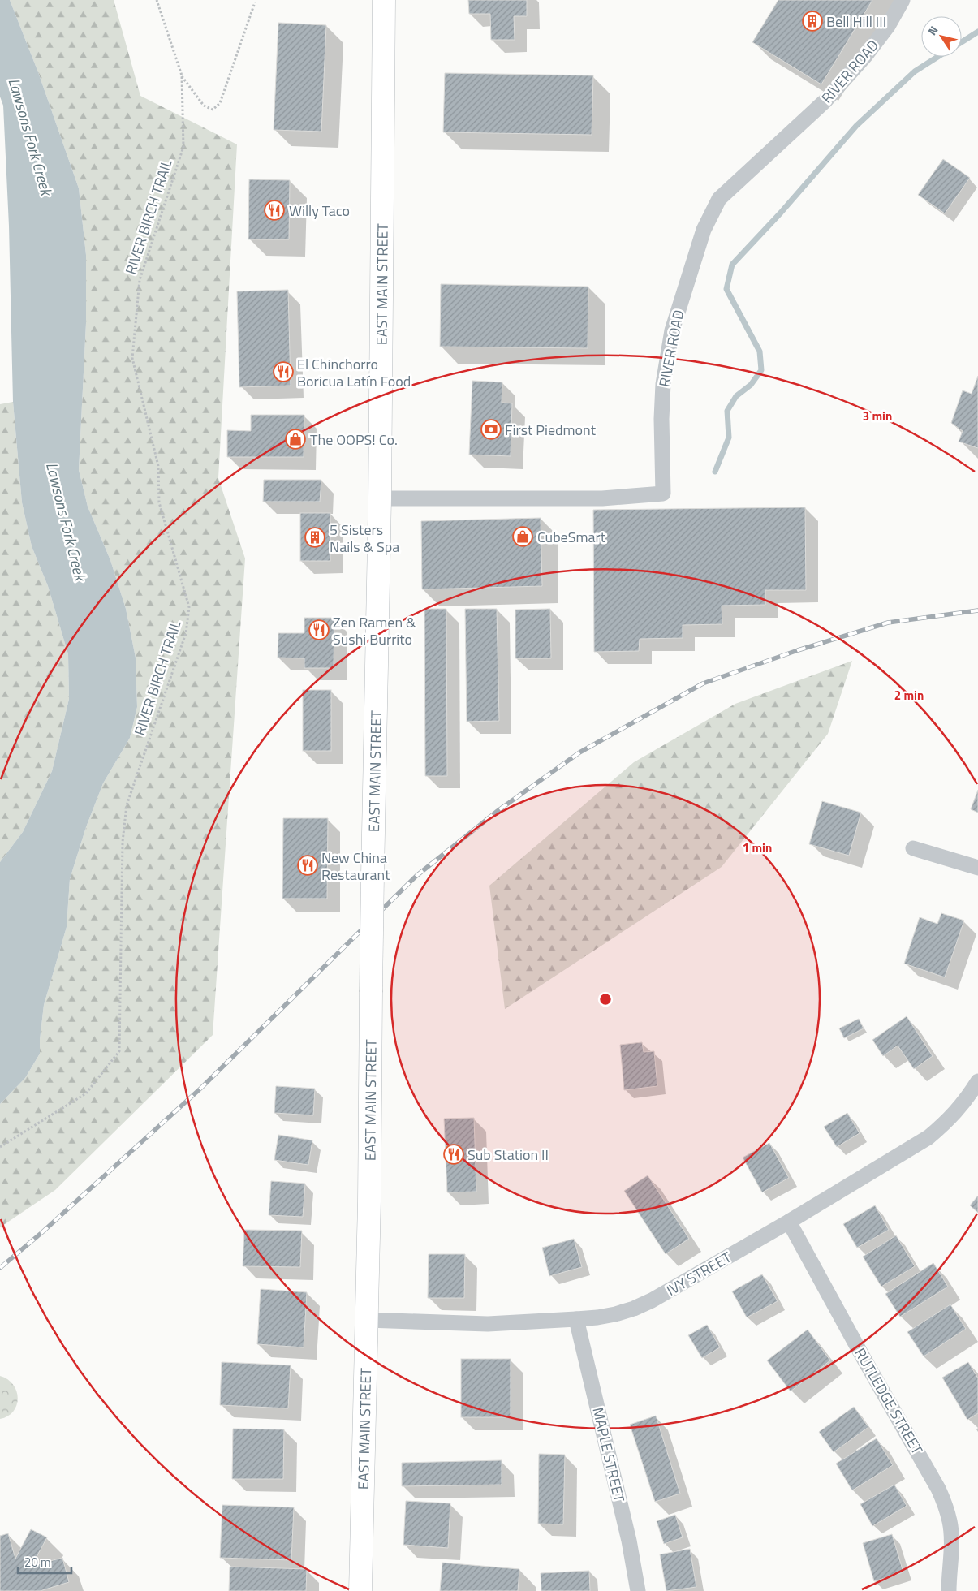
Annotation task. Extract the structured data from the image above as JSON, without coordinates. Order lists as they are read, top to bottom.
{
  "streets": {
    "main road": ["EAST MAIN STREET"],
    "street": [
      "RIVER ROAD",
      "IVY STREET",
      "RUTLEDGE STREET",
      "MAPLE STREET"
    ],
    "path": ["RIVER BIRCH TRAIL"]
  },
  "crossings": [
    ["RIVER ROAD", "EAST MAIN STREET"],
    ["EAST MAIN STREET", "IVY STREET"],
    ["IVY STREET", "RUTLEDGE STREET"],
    ["IVY STREET", "MAPLE STREET"]
  ],
  "water": ["Lawsons Fork Creek"],
  "places": {
    "building": ["Bell Hill III", "5 Sisters Nails & Spa"],
    "restaurant": [
      "Willy Taco",
      "El Chinchorro Boricua Latín Food",
      "Zen Ramen & Sushi Burrito",
      "New China Restaurant",
      "Sub Station II"
    ],
    "bank": ["First Piedmont"],
    "shop": ["The OOPS! Co.", "CubeSmart"]
  },
  "scale_bar": "20 m",
  "north": "top left",
  "rings": ["3 min", "2 min", "1 min"]
}
